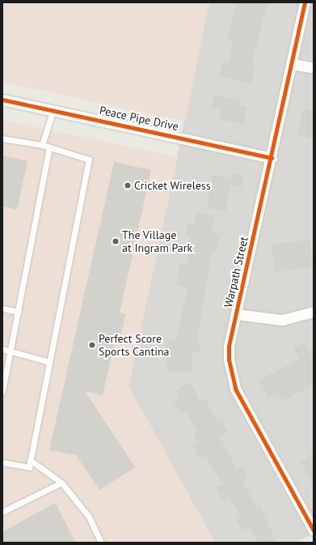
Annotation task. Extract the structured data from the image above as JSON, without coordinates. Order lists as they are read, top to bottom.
{
  "streets": {
    "street": ["Peace Pipe Drive", "Warpath Street"]
  },
  "crossings": [
    ["Peace Pipe Drive", "Warpath Street"]
  ],
  "places": ["Cricket Wireless", "The Village at Ingram Park", "Perfect Score Sports Cantina"]
}
